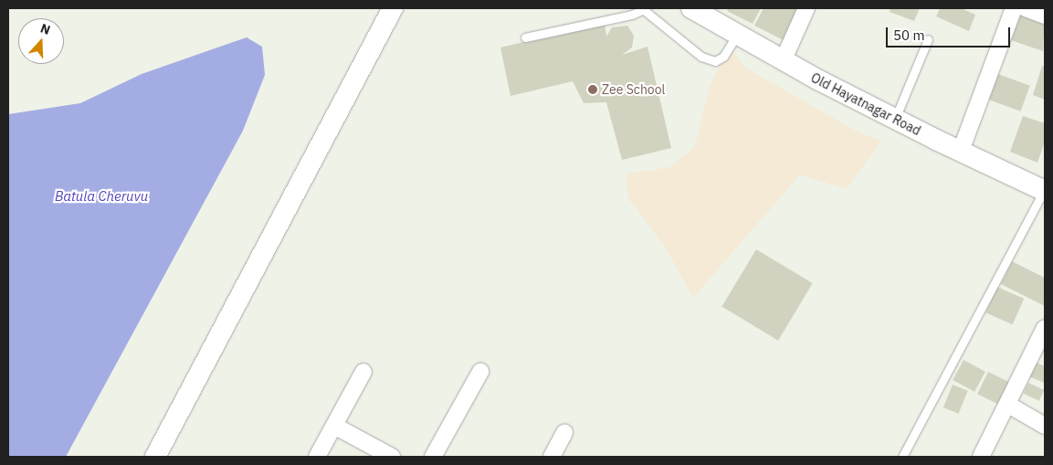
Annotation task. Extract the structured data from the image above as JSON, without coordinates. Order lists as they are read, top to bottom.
{
  "streets": {
    "street": ["Old Hayatnagar Road"]
  },
  "water": ["Batula Cheruvu"],
  "places": ["Zee School"],
  "scale_bar": "50 m",
  "north": "top"
}
